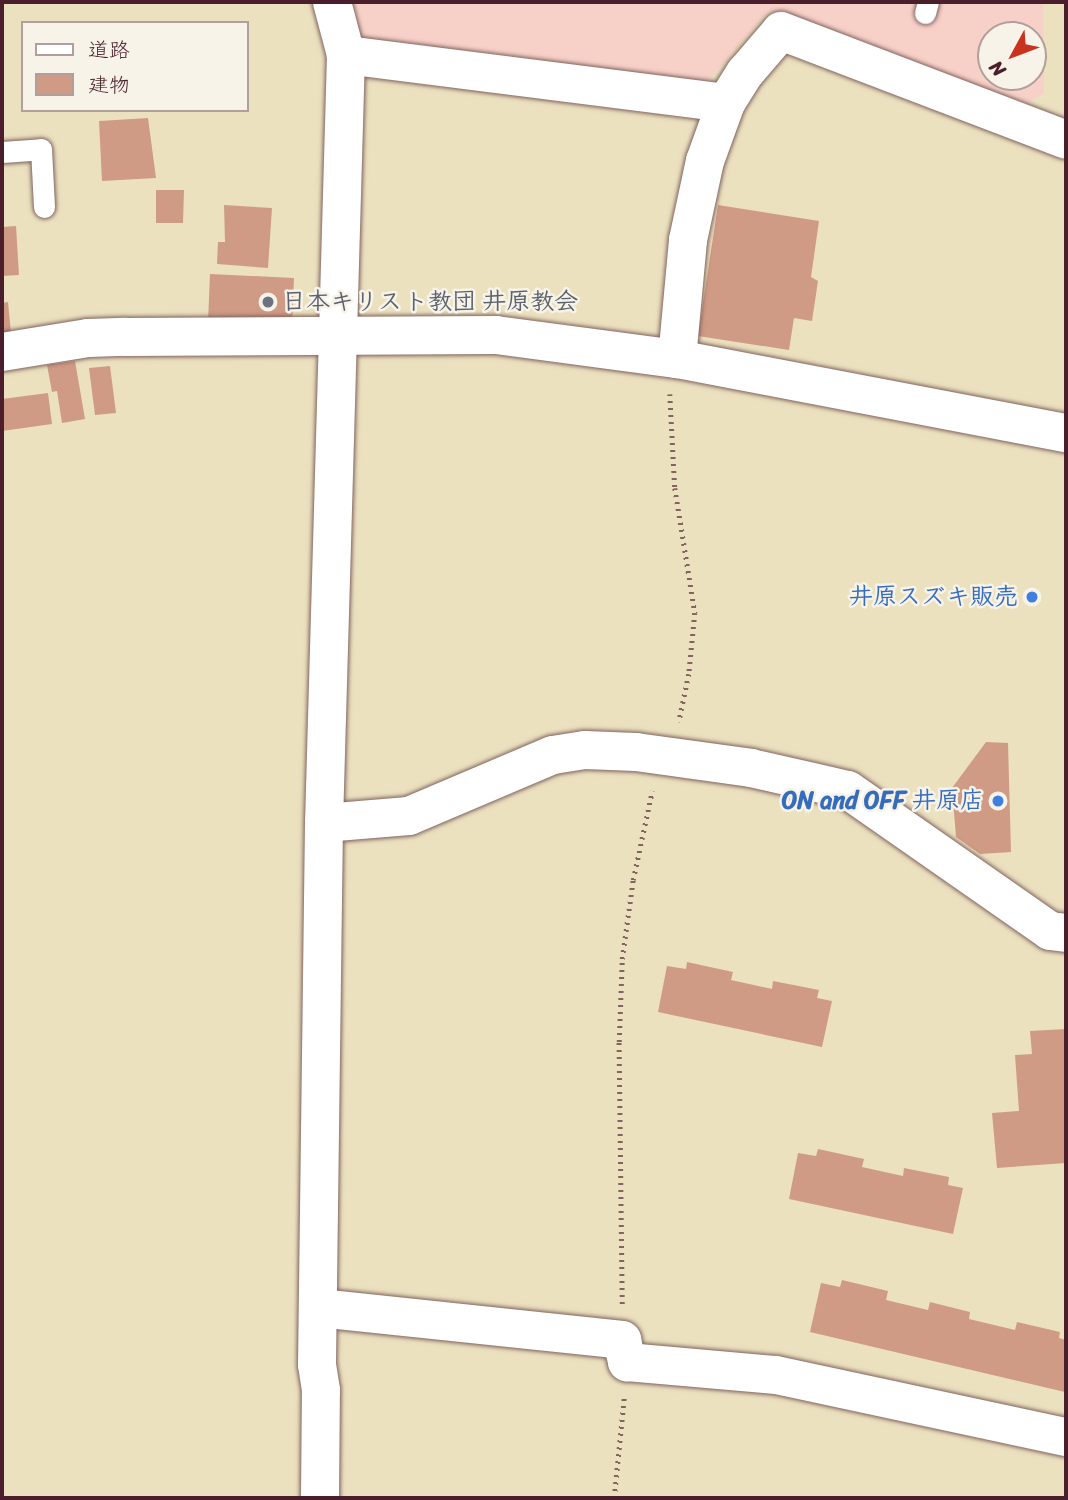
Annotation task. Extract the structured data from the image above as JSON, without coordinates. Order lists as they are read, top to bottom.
{
  "places": ["日本キリスト教団 井原教会", "井原スズキ販売", "ON and OFF 井原店"],
  "legend": ["道路", "建物"],
  "north": "bottom left"
}
